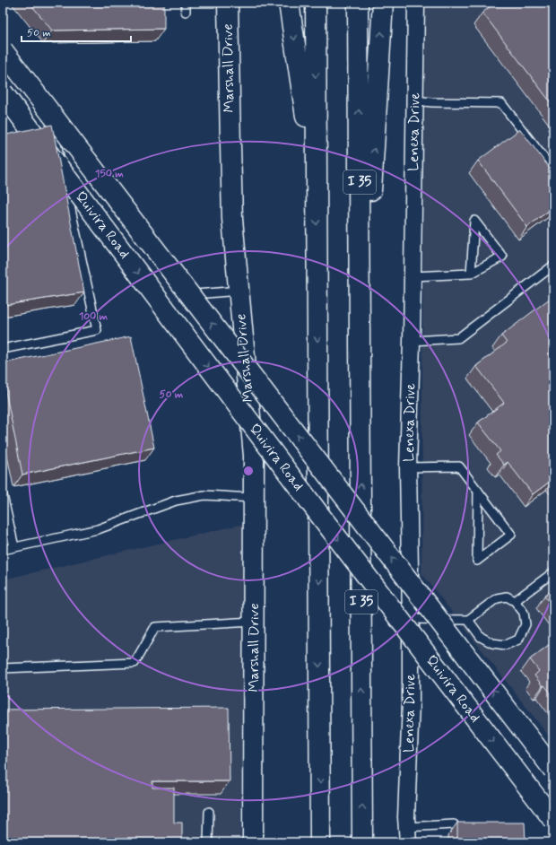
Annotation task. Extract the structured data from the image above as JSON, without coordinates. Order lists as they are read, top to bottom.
{
  "streets": {
    "main road": ["Marshall Drive", "I 35", "Quivira Road"],
    "street": ["Lenexa Drive"]
  },
  "scale_bar": "50 m",
  "rings": ["150 m", "100 m", "50 m"]
}
